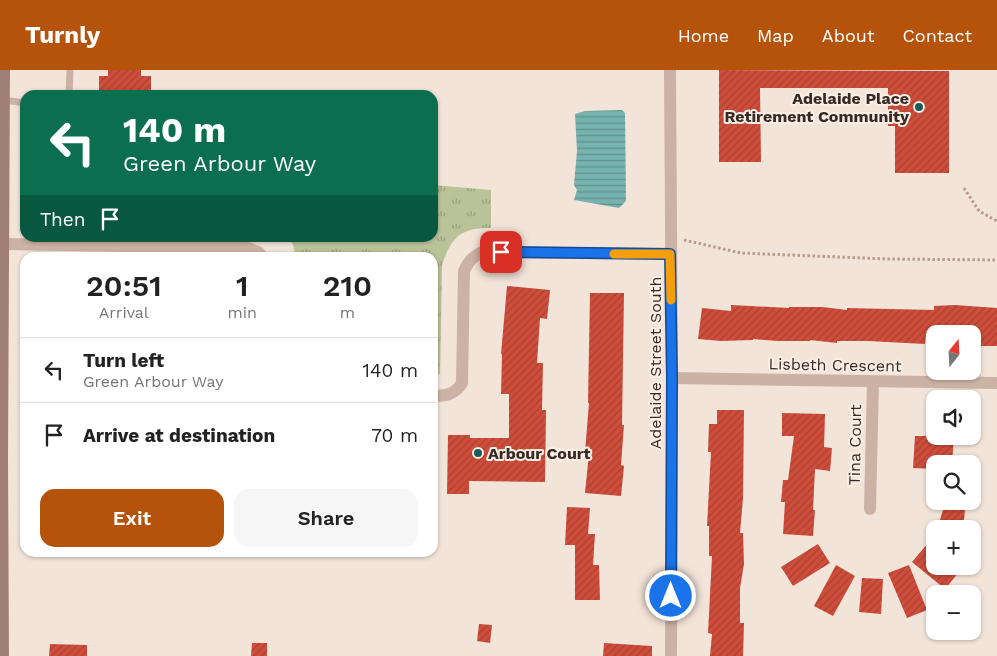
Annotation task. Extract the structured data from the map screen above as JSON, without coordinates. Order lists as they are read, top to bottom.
{
  "streets": {
    "street": ["Adelaide Street South", "Lisbeth Crescent", "Tina Court"]
  },
  "crossings": [
    ["Adelaide Street South", "Lisbeth Crescent"],
    ["Lisbeth Crescent", "Tina Court"]
  ],
  "places": ["Adelaide Place Retirement Community", "Arbour Court"],
  "north": "top",
  "page": {
    "header": "Turnly",
    "nav": [
      "Home",
      "Map",
      "About",
      "Contact"
    ],
    "turn": ["140 m", "Green Arbour Way"],
    "then": "Then",
    "eta": [
      "20:51",
      "Arrival",
      "1",
      "min",
      "210",
      "m"
    ],
    "map_buttons": ["+", "−"],
    "list": [
      {
        "name": "Turn left",
        "note": "Green Arbour Way",
        "value": "140 m"
      },
      {
        "name": "Arrive at destination",
        "value": "70 m"
      }
    ],
    "buttons": ["Exit", "Share"]
  }
}
